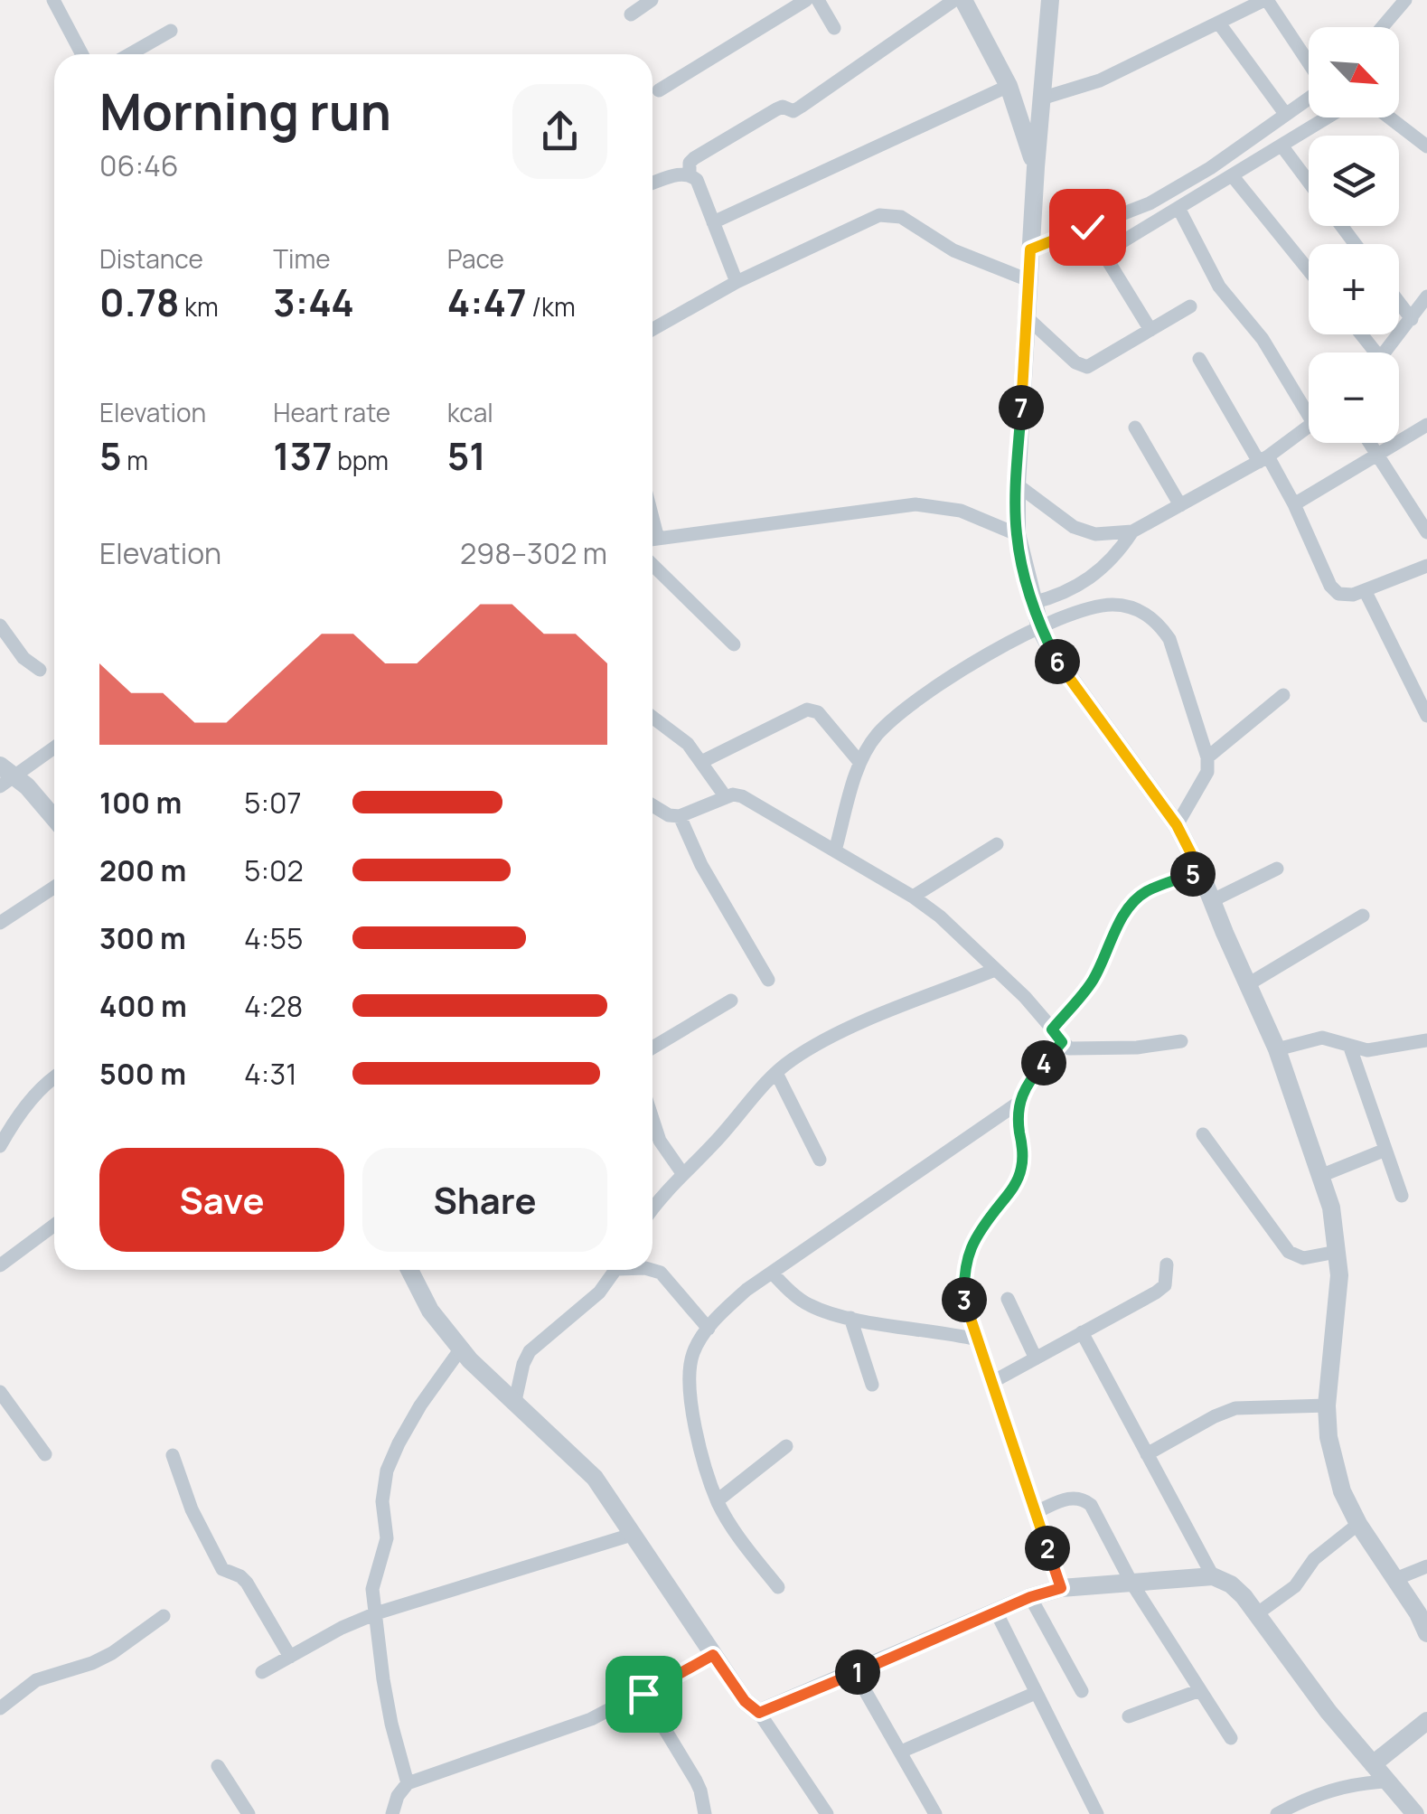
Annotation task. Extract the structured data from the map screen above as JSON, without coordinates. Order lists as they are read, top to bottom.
{
  "north": "bottom right",
  "page": {
    "map_buttons": ["+", "−"],
    "heading": ["Morning run", "06:46"],
    "stats": [
      ["Distance", "0.78 km"],
      ["Time", "3:44"],
      ["Pace", "4:47 /km"],
      ["Elevation", "5 m"],
      ["Heart rate", "137 bpm"],
      ["kcal", "51"]
    ],
    "pins": [
      "7",
      "6",
      "5",
      "4",
      "3",
      "2",
      "1"
    ],
    "chart": ["Elevation", "298–302 m"],
    "list": [
      {
        "name": "100 m",
        "note": "5:07"
      },
      {
        "name": "200 m",
        "note": "5:02"
      },
      {
        "name": "300 m",
        "note": "4:55"
      },
      {
        "name": "400 m",
        "note": "4:28"
      },
      {
        "name": "500 m",
        "note": "4:31"
      }
    ],
    "buttons": ["Save", "Share"]
  }
}
